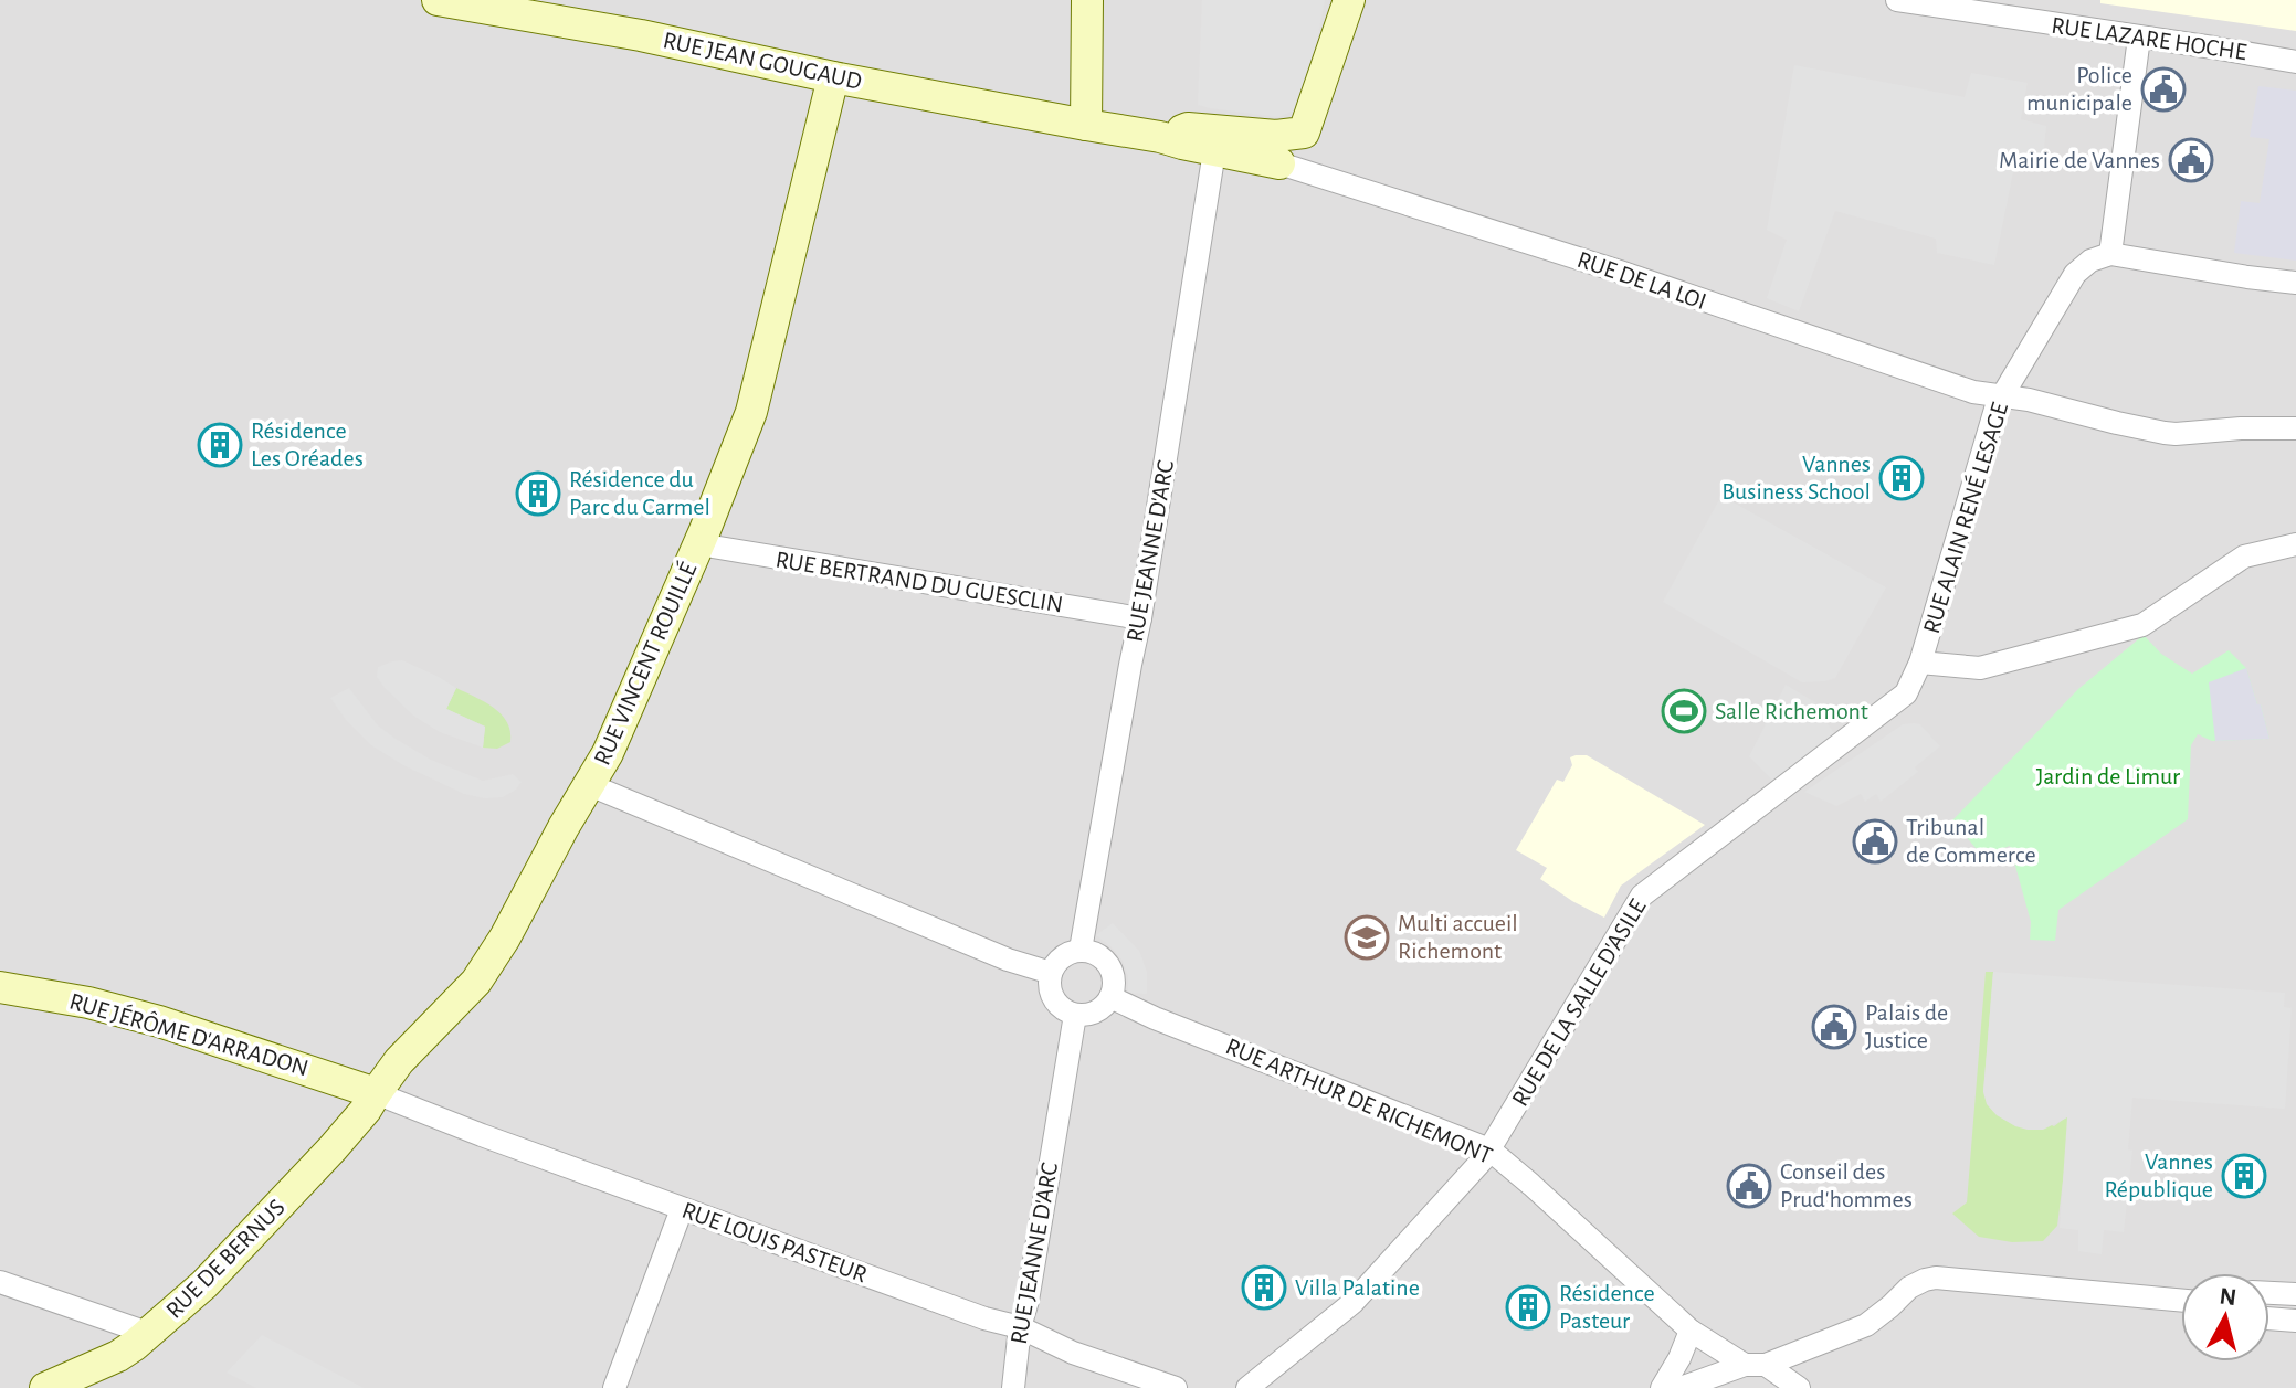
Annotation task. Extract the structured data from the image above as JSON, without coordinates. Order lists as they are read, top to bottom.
{
  "streets": {
    "street": [
      "RUE LAZARE HOCHE",
      "RUE JEAN GOUGAUD",
      "RUE DE LA LOI",
      "RUE ALAIN RENÉ LESAGE",
      "RUE JEANNE D'ARC",
      "RUE BERTRAND DU GUESCLIN",
      "RUE VINCENT ROUILLÉ",
      "RUE DE LA SALLE D'ASILE",
      "RUE JÉRÔME D'ARRADON",
      "RUE ARTHUR DE RICHEMONT",
      "RUE LOUIS PASTEUR",
      "RUE DE BERNUS"
    ]
  },
  "crossings": [
    ["RUE JEAN GOUGAUD", "RUE VINCENT ROUILLÉ"],
    ["RUE DE LA LOI", "RUE ALAIN RENÉ LESAGE"],
    ["RUE ALAIN RENÉ LESAGE", "RUE DE LA SALLE D'ASILE"],
    ["RUE JEANNE D'ARC", "RUE BERTRAND DU GUESCLIN"],
    ["RUE JEANNE D'ARC", "RUE ARTHUR DE RICHEMONT"],
    ["RUE JEANNE D'ARC", "RUE LOUIS PASTEUR"],
    ["RUE BERTRAND DU GUESCLIN", "RUE VINCENT ROUILLÉ"],
    ["RUE VINCENT ROUILLÉ", "RUE JÉRÔME D'ARRADON"],
    ["RUE VINCENT ROUILLÉ", "RUE LOUIS PASTEUR"],
    ["RUE VINCENT ROUILLÉ", "RUE DE BERNUS"],
    ["RUE DE LA SALLE D'ASILE", "RUE ARTHUR DE RICHEMONT"],
    ["RUE JÉRÔME D'ARRADON", "RUE LOUIS PASTEUR"],
    ["RUE JÉRÔME D'ARRADON", "RUE DE BERNUS"],
    ["RUE LOUIS PASTEUR", "RUE DE BERNUS"]
  ],
  "parks": ["Jardin de Limur"],
  "places": {
    "public building": [
      "Police municipale",
      "Mairie de Vannes",
      "Tribunal de Commerce",
      "Palais de Justice",
      "Conseil des Prud'hommes"
    ],
    "building": [
      "Résidence Les Oréades",
      "Vannes Business School",
      "Résidence du Parc du Carmel",
      "Vannes République",
      "Villa Palatine",
      "Résidence Pasteur"
    ],
    "sports": ["Salle Richemont"],
    "school or university": ["Multi accueil Richemont"]
  },
  "north": "top"
}
